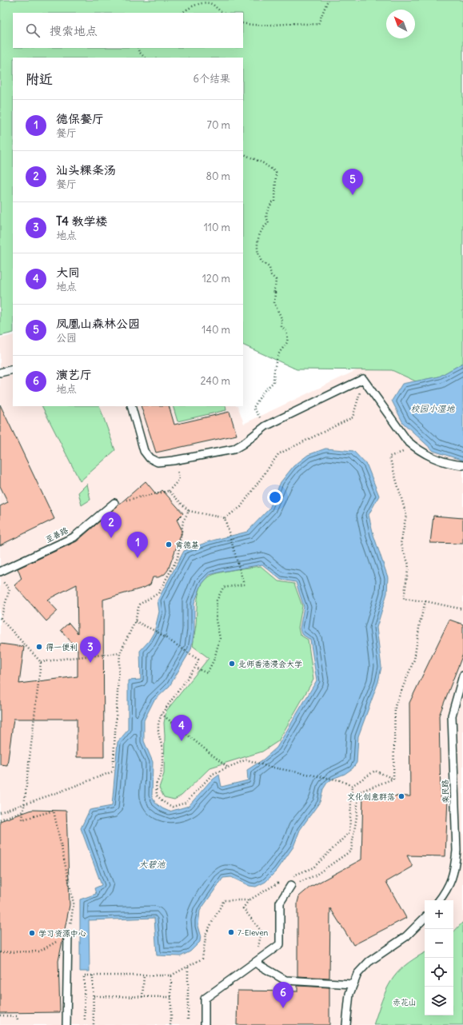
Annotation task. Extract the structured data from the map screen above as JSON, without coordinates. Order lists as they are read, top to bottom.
{
  "streets": {
    "lane": ["至善路", "亲民路"]
  },
  "water": ["校园小湿地", "大碧池"],
  "parks": ["赤花山"],
  "places": [
    "肯德基",
    "得一便利",
    "北师香港浸会大学",
    "文化创意群落",
    "7-Eleven",
    "学习资源中心"
  ],
  "north": "top left",
  "page": {
    "search": "搜索地点",
    "heading": ["附近", "6个结果"],
    "list": [
      {
        "mark": "1",
        "name": "德保餐厅",
        "note": "餐厅",
        "value": "70 m"
      },
      {
        "mark": "2",
        "name": "汕头粿条汤",
        "note": "餐厅",
        "value": "80 m"
      },
      {
        "mark": "3",
        "name": "T4 教学楼",
        "note": "地点",
        "value": "110 m"
      },
      {
        "mark": "4",
        "name": "大同",
        "note": "地点",
        "value": "120 m"
      },
      {
        "mark": "5",
        "name": "凤凰山森林公园",
        "note": "公园",
        "value": "140 m"
      },
      {
        "mark": "6",
        "name": "演艺厅",
        "note": "地点",
        "value": "240 m"
      }
    ],
    "pins": [
      "5",
      "2",
      "1",
      "3",
      "4",
      "6"
    ],
    "map_buttons": ["+", "−"]
  }
}
